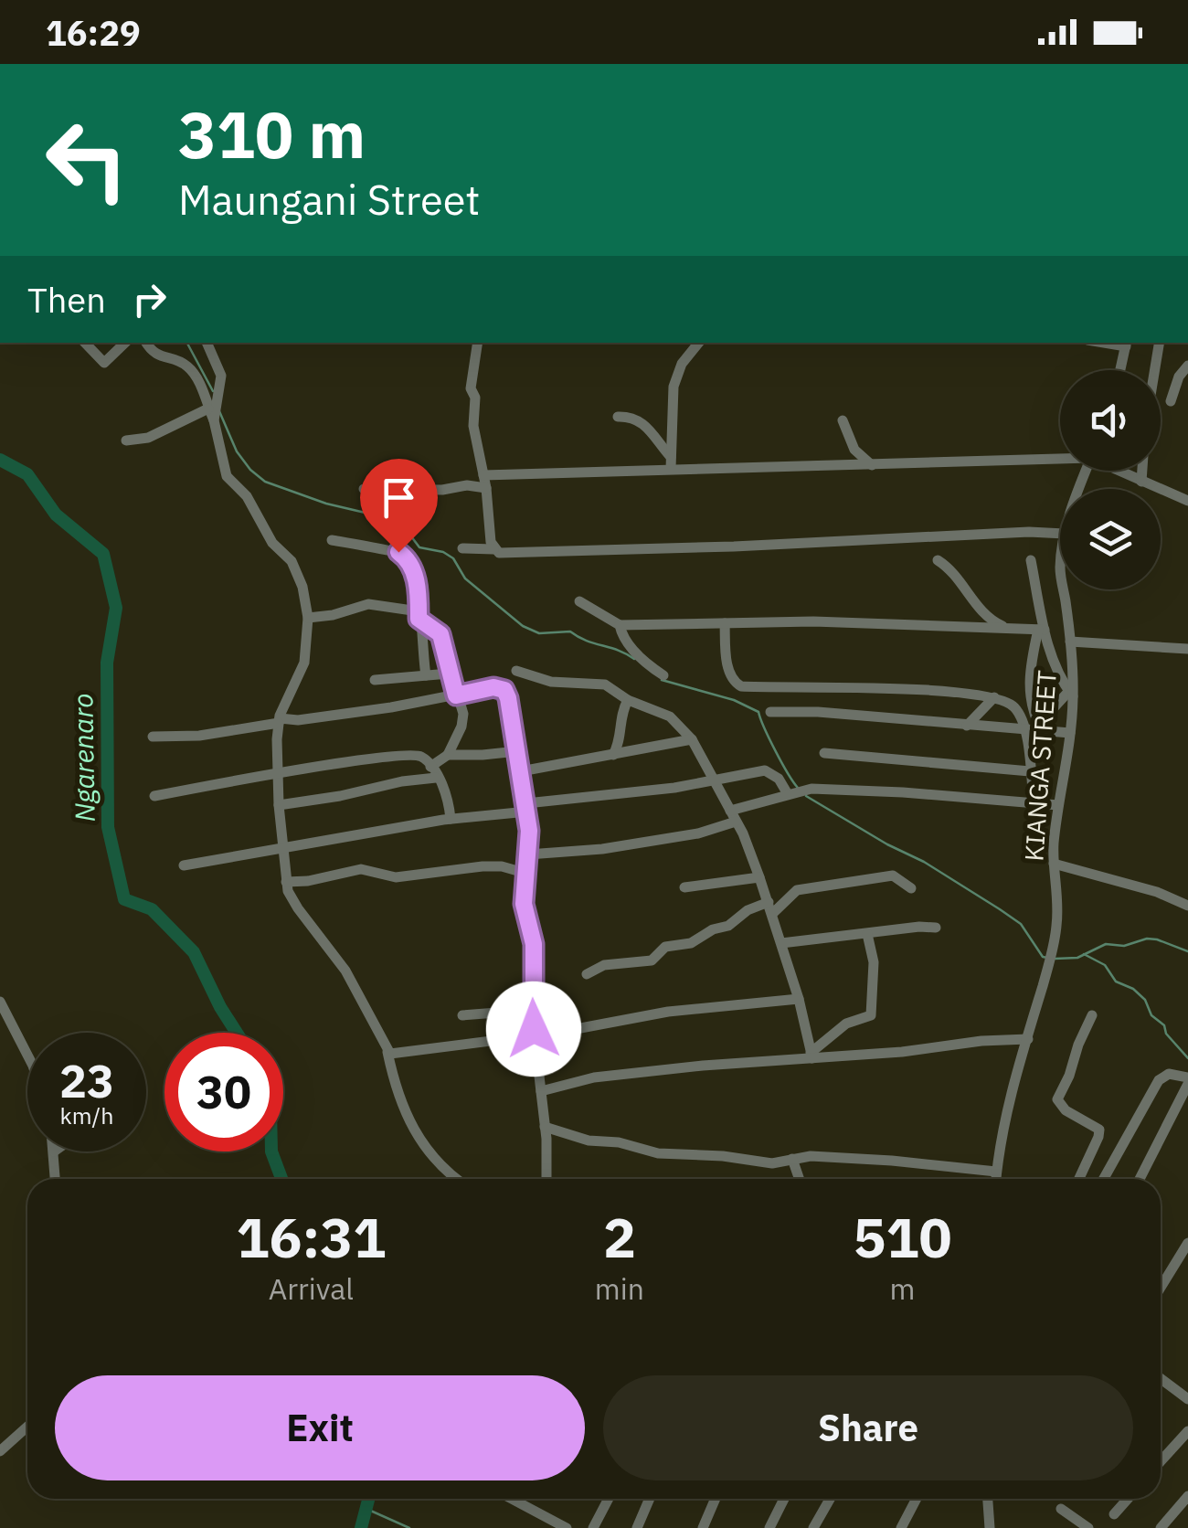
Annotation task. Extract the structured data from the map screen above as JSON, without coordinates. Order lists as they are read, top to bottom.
{
  "streets": {
    "street": ["KIANGA STREET"]
  },
  "water": ["Ngarenaro"],
  "page": {
    "status": "16:29",
    "turn": ["310 m", "Maungani Street"],
    "then": "Then",
    "speed": "23 km/h",
    "limit": "30",
    "eta": [
      "16:31",
      "Arrival",
      "2",
      "min",
      "510",
      "m"
    ],
    "buttons": ["Exit", "Share"]
  }
}
